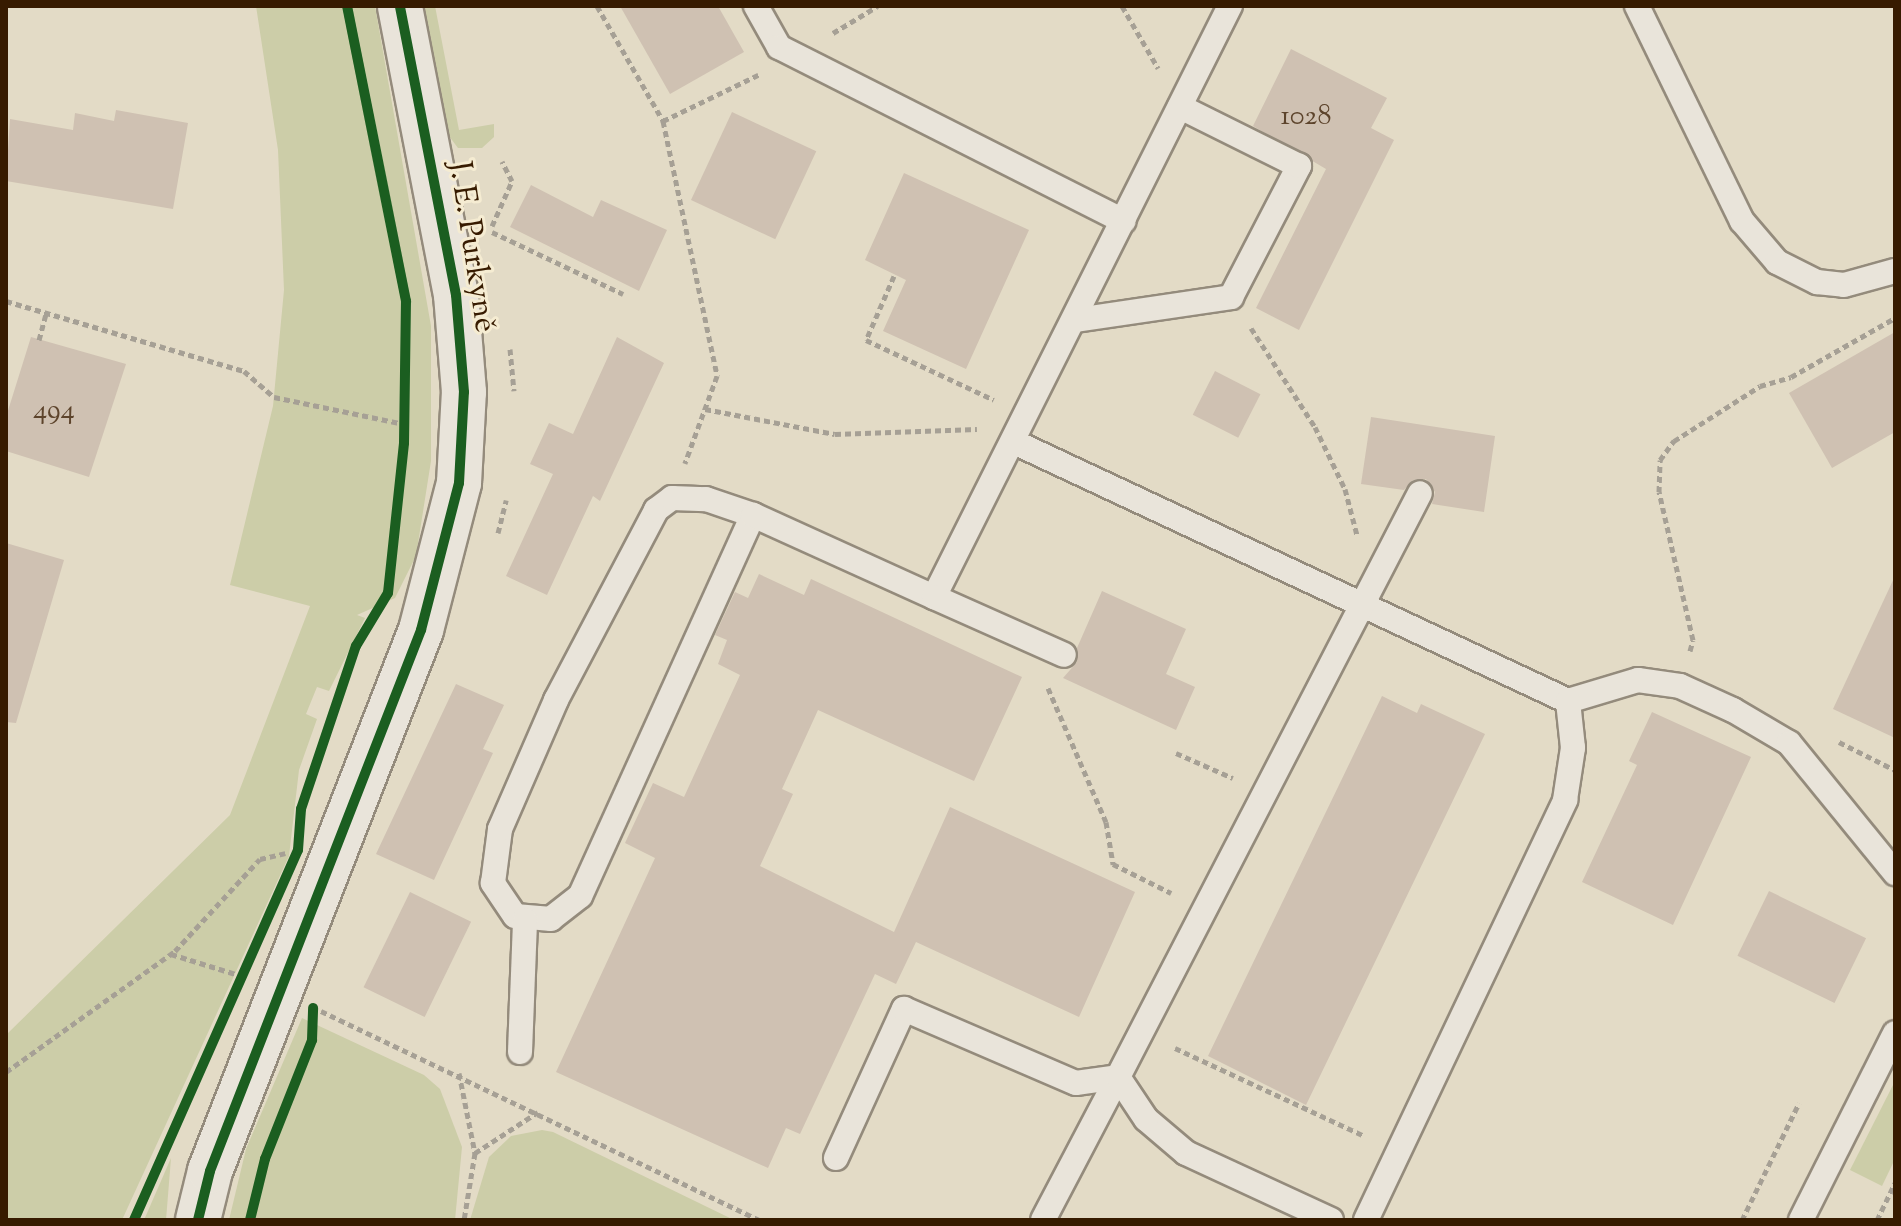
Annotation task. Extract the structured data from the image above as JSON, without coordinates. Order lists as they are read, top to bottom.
{
  "streets": {
    "street": ["J. E. Purkyně"]
  },
  "house_numbers": ["1028", "494"]
}
